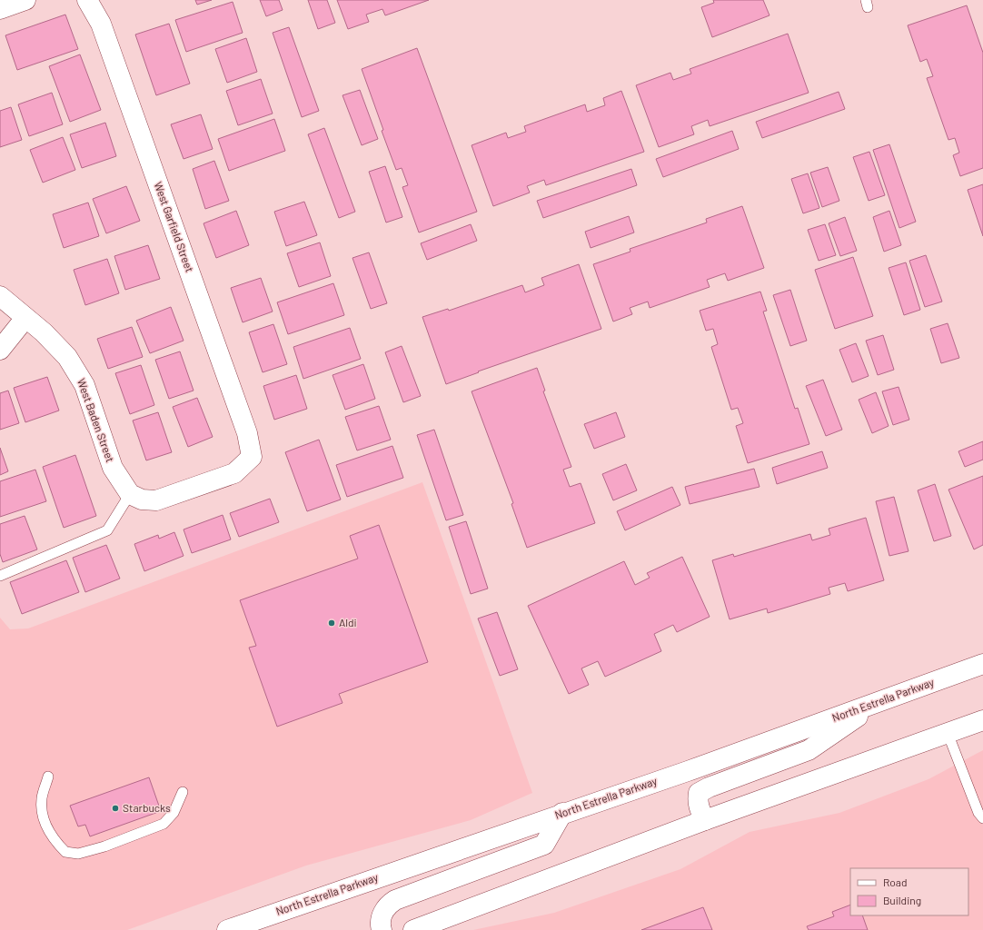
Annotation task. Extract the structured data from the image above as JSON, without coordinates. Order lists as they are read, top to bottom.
{
  "streets": {
    "main road": ["West Garfield Street", "West Baden Street", "North Estrella Parkway"]
  },
  "crossings": [
    ["West Garfield Street", "West Baden Street"]
  ],
  "places": ["Aldi", "Starbucks"],
  "legend": ["Road", "Building"]
}
